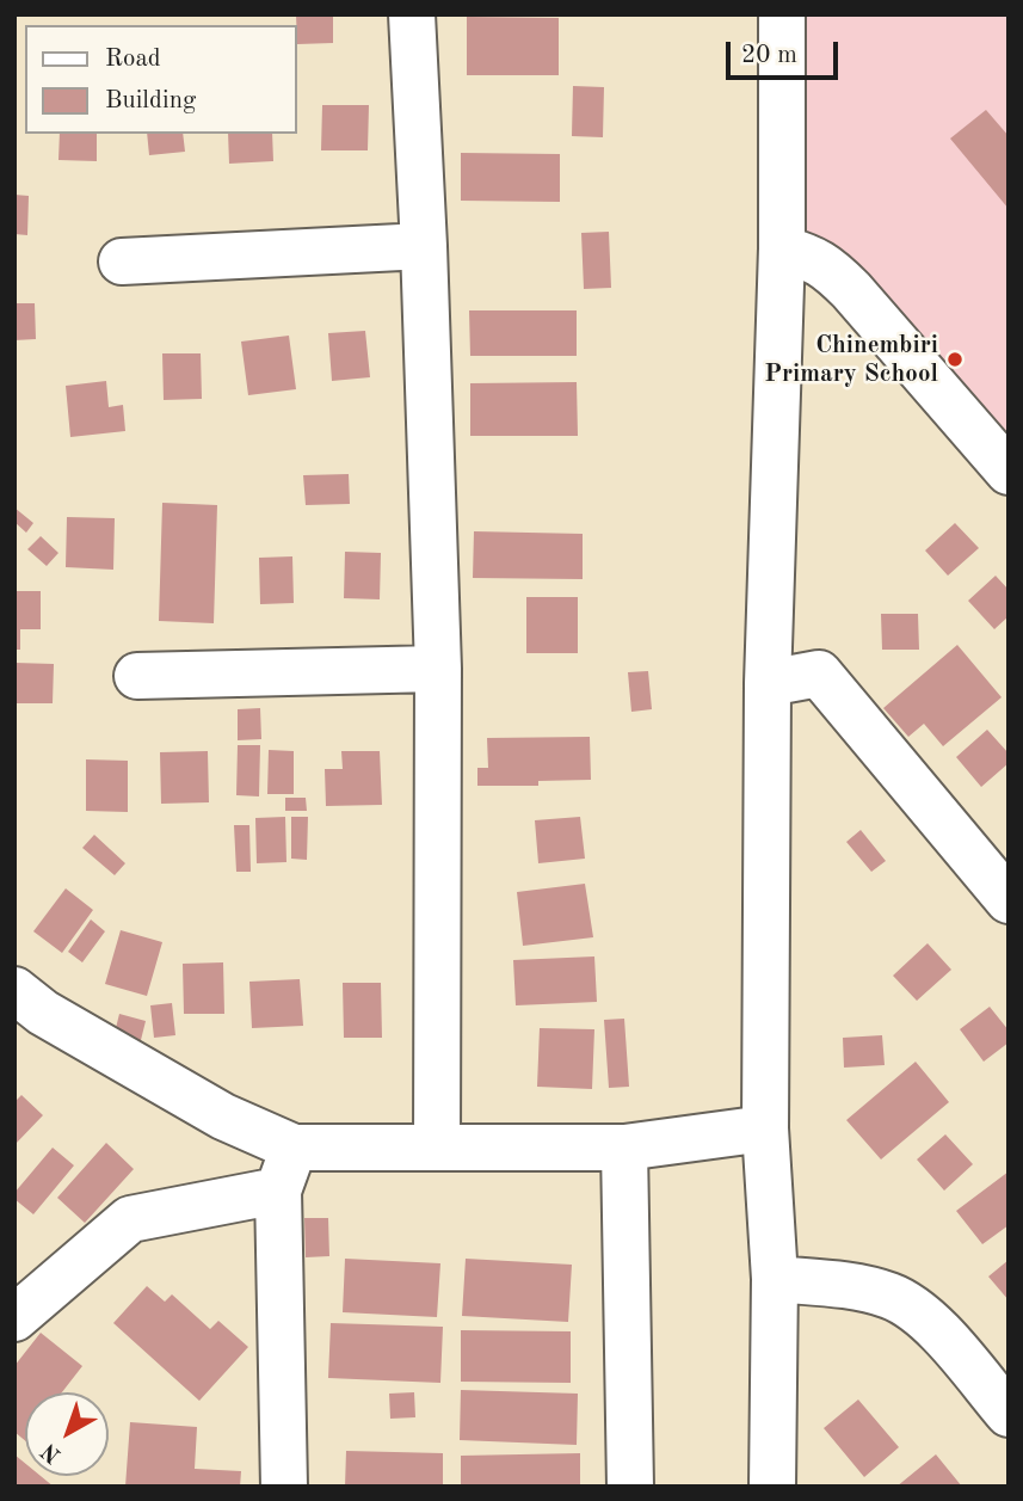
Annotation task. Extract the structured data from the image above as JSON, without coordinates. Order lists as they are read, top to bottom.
{
  "places": ["Chinembiri Primary School"],
  "legend": ["Road", "Building"],
  "scale_bar": "20 m",
  "north": "bottom left"
}
